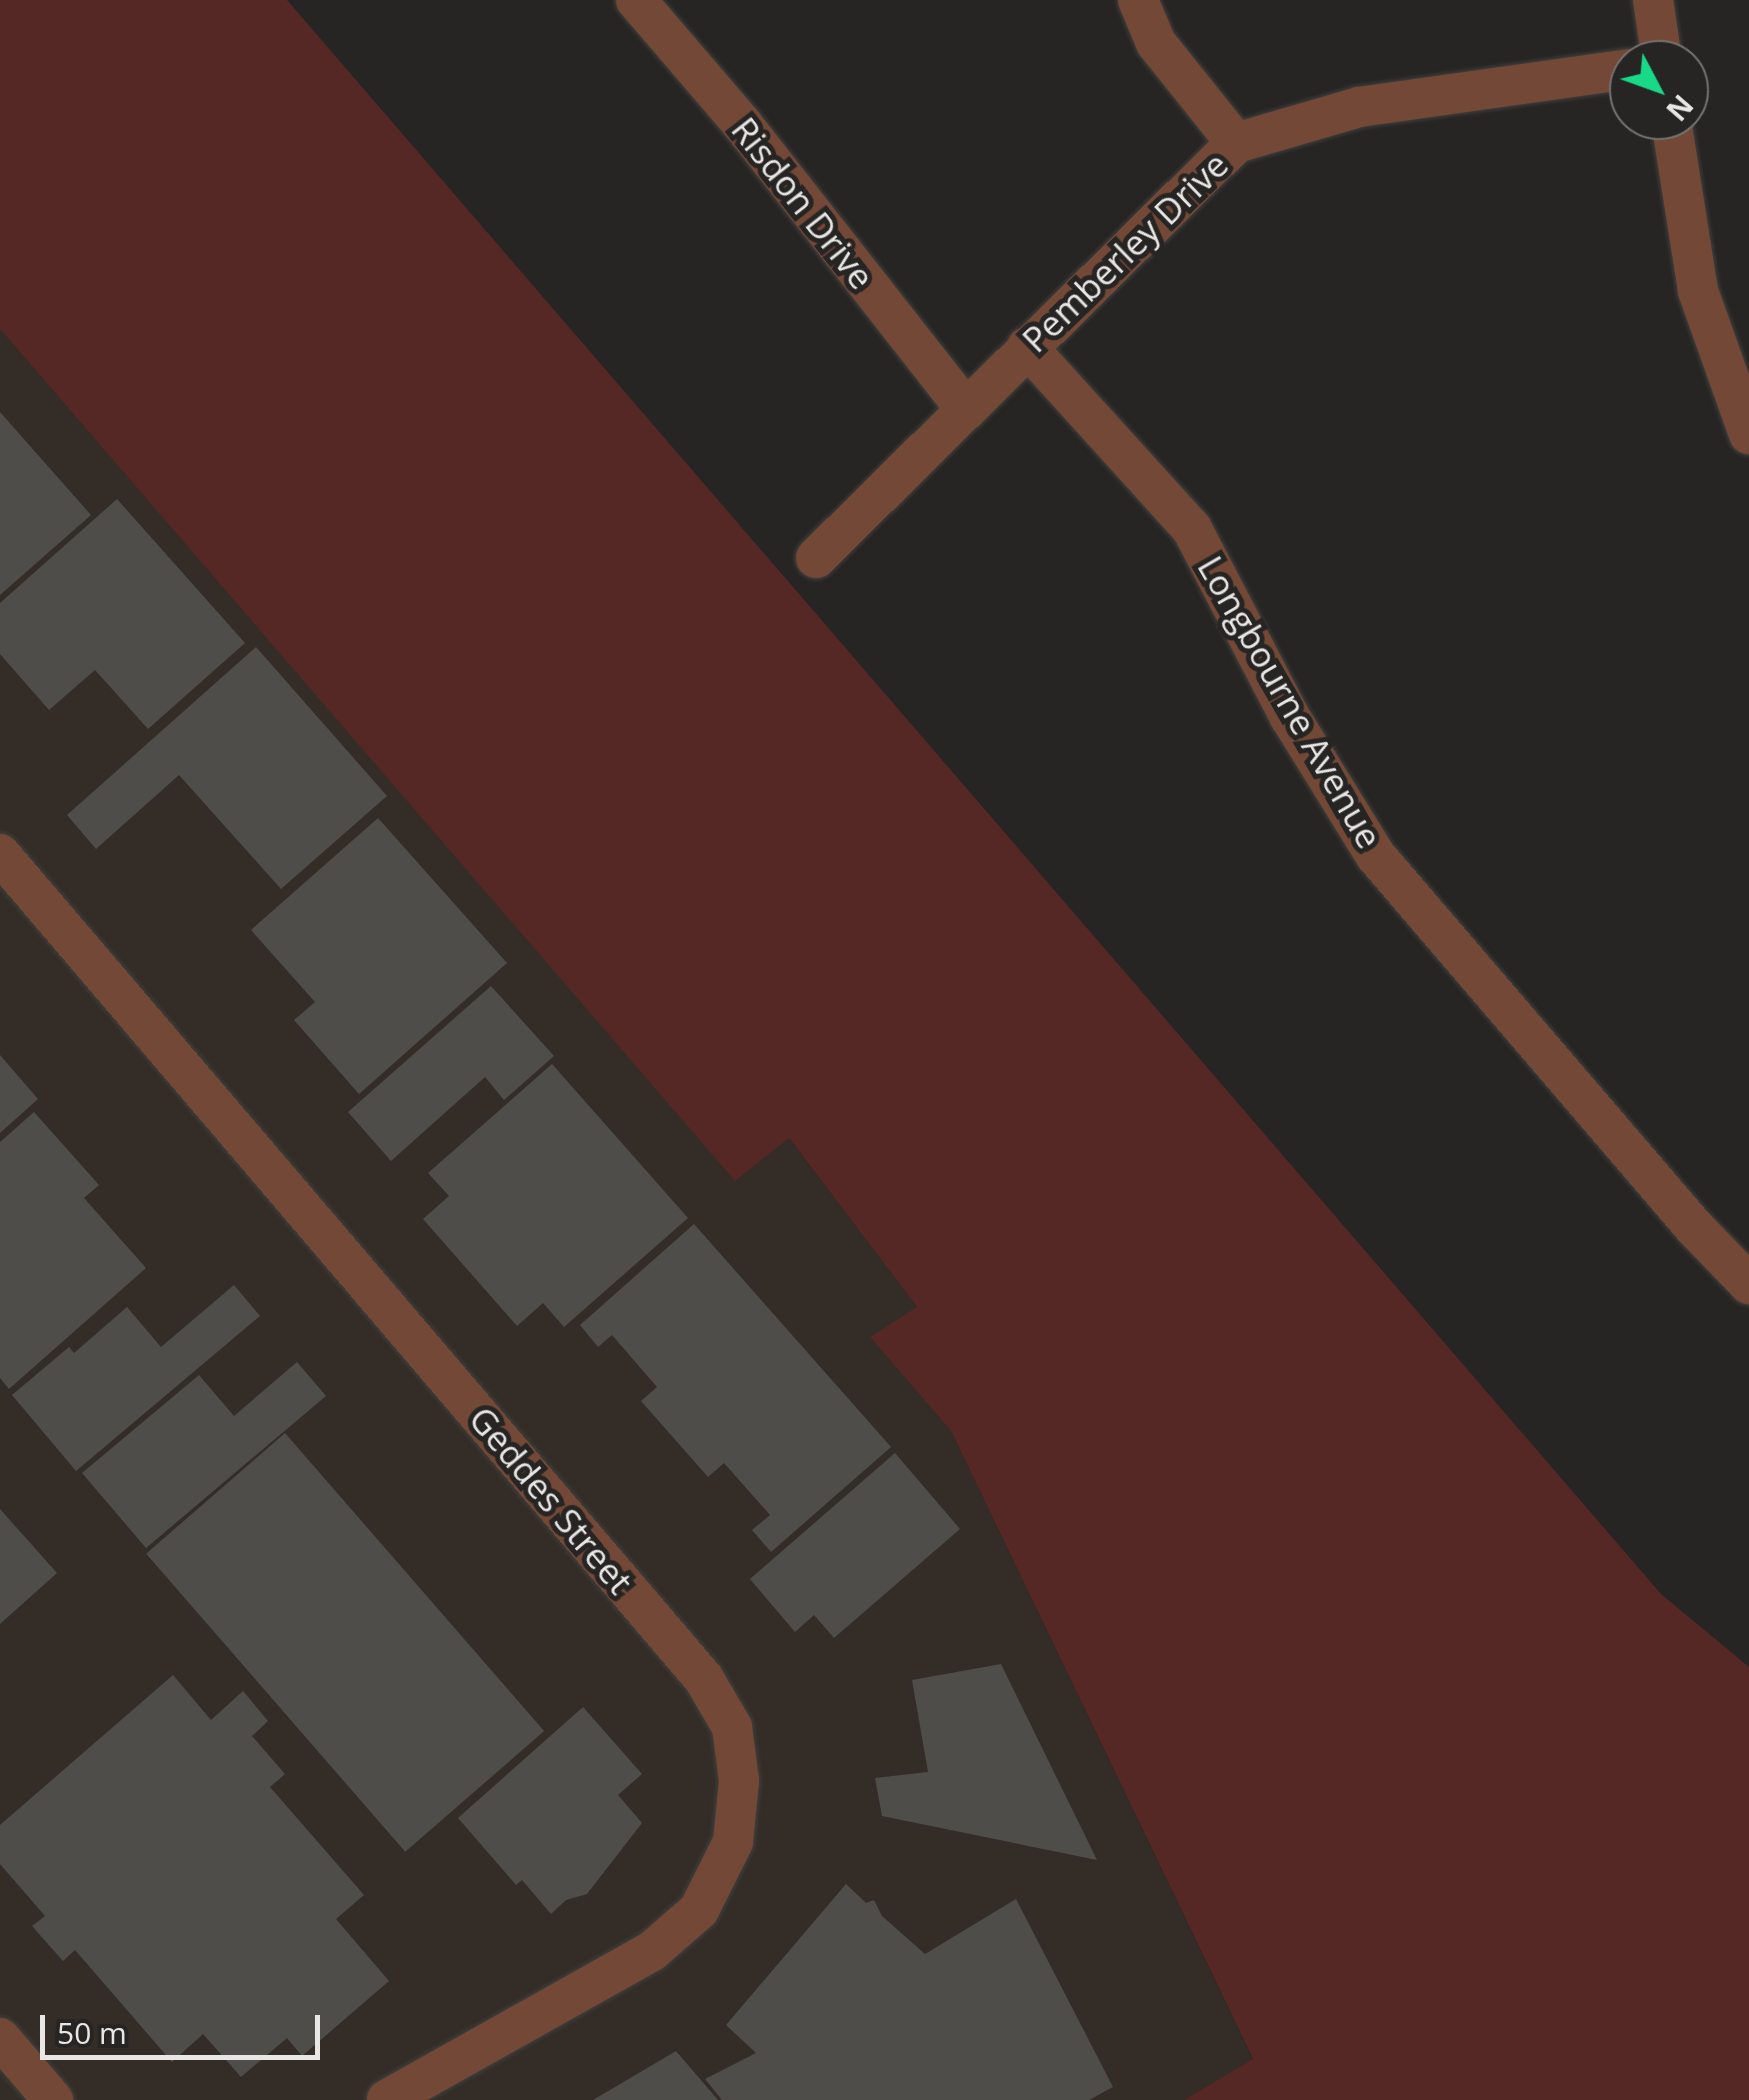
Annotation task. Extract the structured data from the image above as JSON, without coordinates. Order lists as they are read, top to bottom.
{
  "streets": {
    "street": [
      "Risdon Drive",
      "Pemberley Drive",
      "Longbourne Avenue",
      "Geddes Street"
    ]
  },
  "crossings": [
    ["Risdon Drive", "Pemberley Drive"],
    ["Pemberley Drive", "Longbourne Avenue"]
  ],
  "scale_bar": "50 m",
  "north": "bottom right"
}
